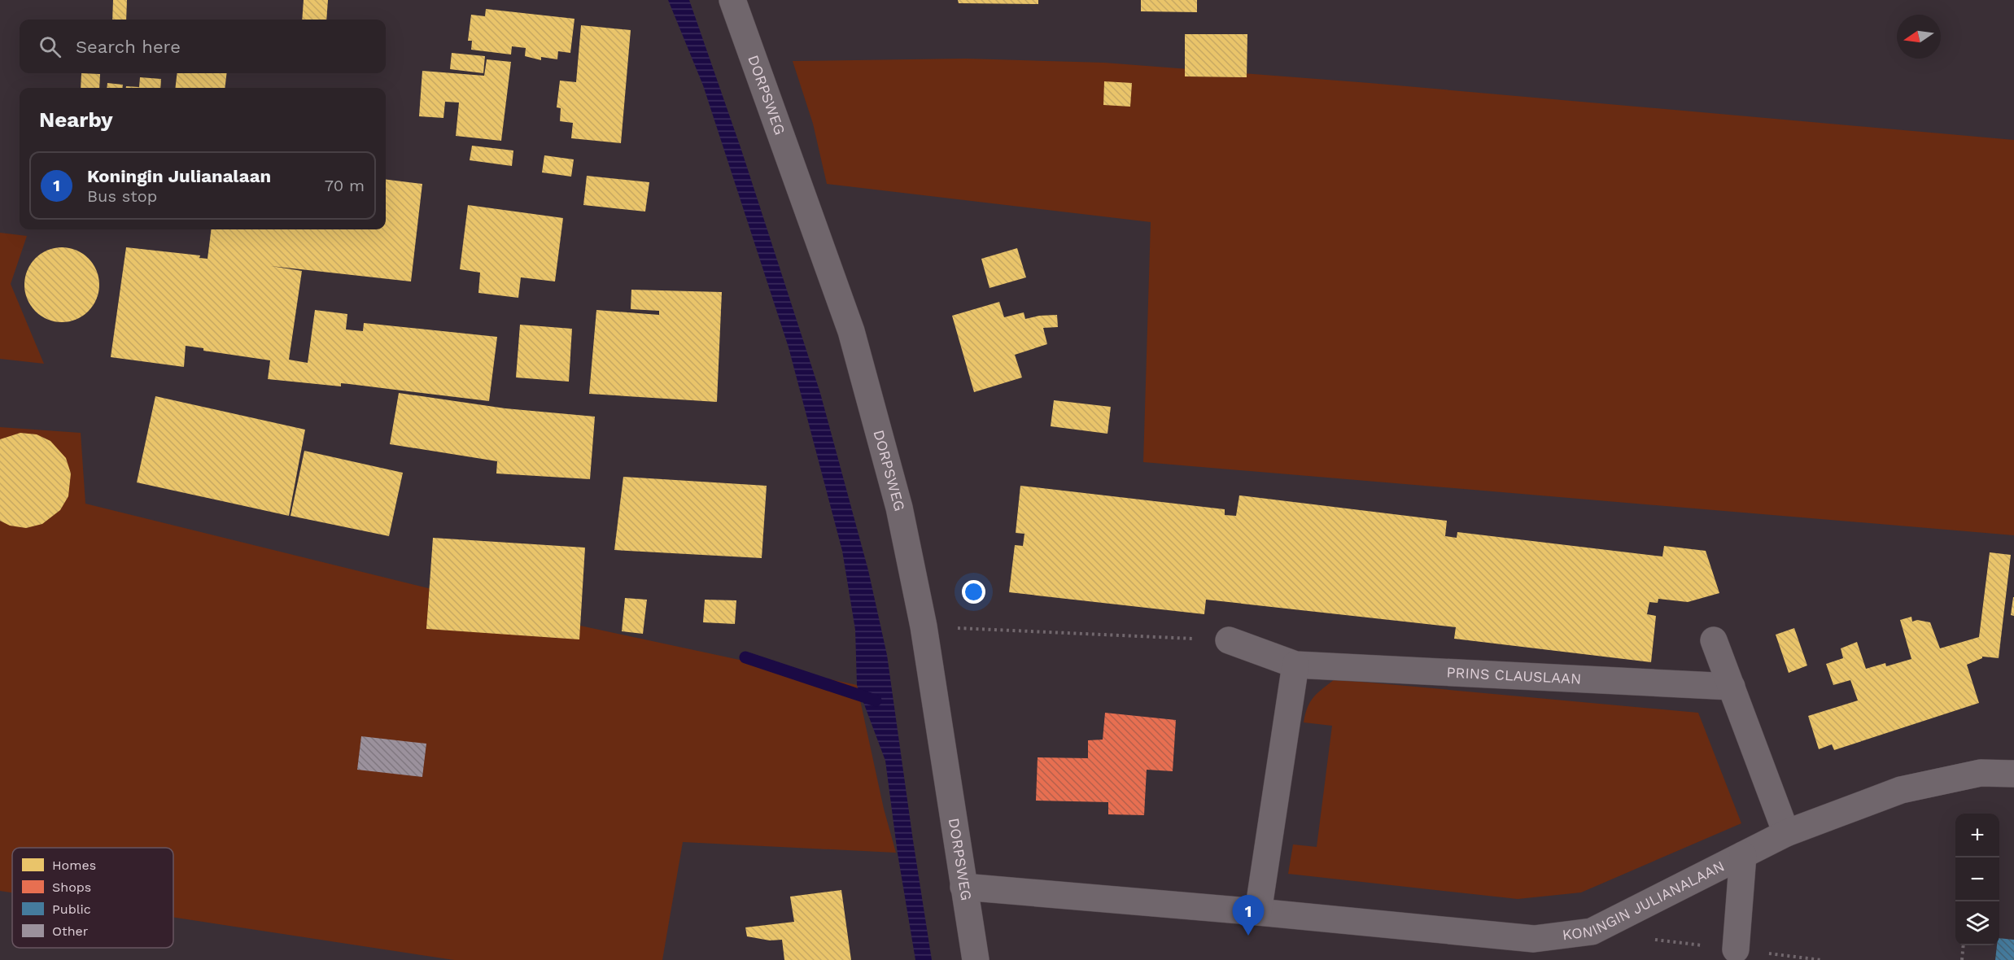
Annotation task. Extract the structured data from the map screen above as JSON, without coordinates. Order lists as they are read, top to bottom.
{
  "streets": {
    "street": ["DORPSWEG", "PRINS CLAUSLAAN", "KONINGIN JULIANALAAN"]
  },
  "crossings": [
    ["DORPSWEG", "KONINGIN JULIANALAAN"]
  ],
  "legend": [
    "Homes",
    "Shops",
    "Public",
    "Other"
  ],
  "north": "left",
  "page": {
    "search": "Search here",
    "heading": "Nearby",
    "list": [
      {
        "mark": "1",
        "name": "Koningin Julianalaan",
        "note": "Bus stop",
        "value": "70 m"
      }
    ],
    "map_buttons": ["+", "−"],
    "pins": "1"
  }
}
